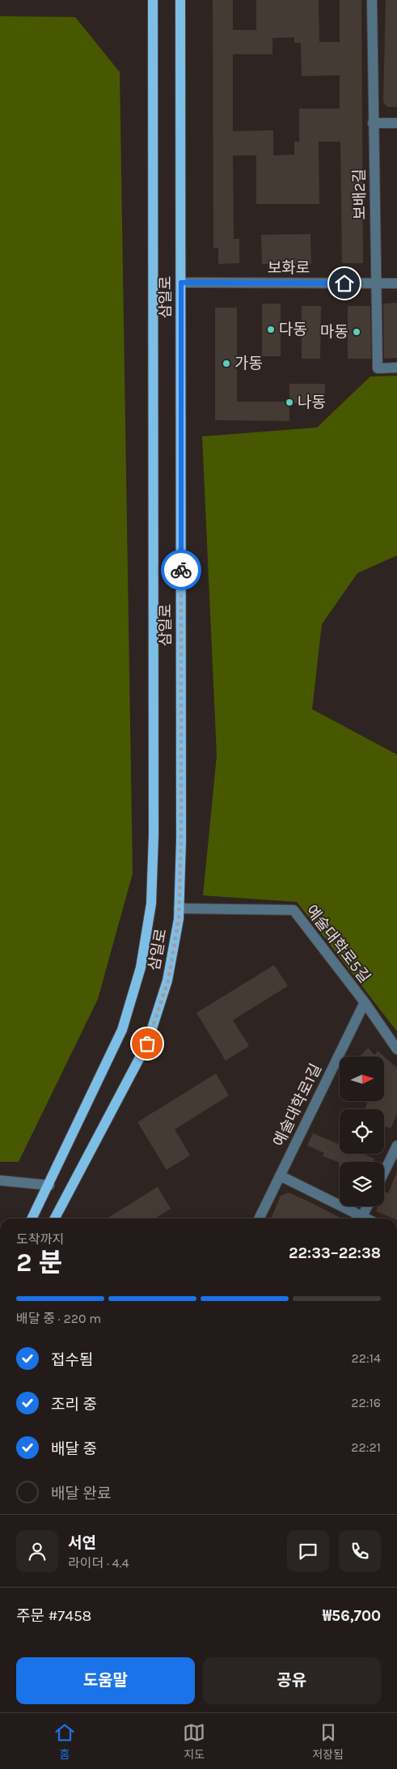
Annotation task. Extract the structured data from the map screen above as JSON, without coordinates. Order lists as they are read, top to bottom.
{
  "streets": {
    "main road": ["삼일로"],
    "street": [
      "보배2길",
      "보화로",
      "예술대학로5길",
      "예술대학로1길"
    ]
  },
  "crossings": [
    ["보배2길", "보화로"],
    ["보화로", "삼일로"],
    ["삼일로", "예술대학로5길"],
    ["예술대학로5길", "예술대학로1길"]
  ],
  "places": [
    "다동",
    "마동",
    "가동",
    "나동"
  ],
  "north": "right",
  "page": {
    "heading": ["2 분", "도착까지", "22:33–22:38"],
    "panel": [
      "서연",
      "라이더 · 4.4",
      "주문 #7458",
      "₩56,700"
    ],
    "bar": "배달 중 · 220 m",
    "list": [
      ["접수됨", "22:14"],
      ["조리 중", "22:16"],
      ["배달 중", "22:21"],
      "배달 완료"
    ],
    "buttons": ["도움말", "공유"],
    "tabs": ["홈", "지도", "저장됨"]
  }
}
